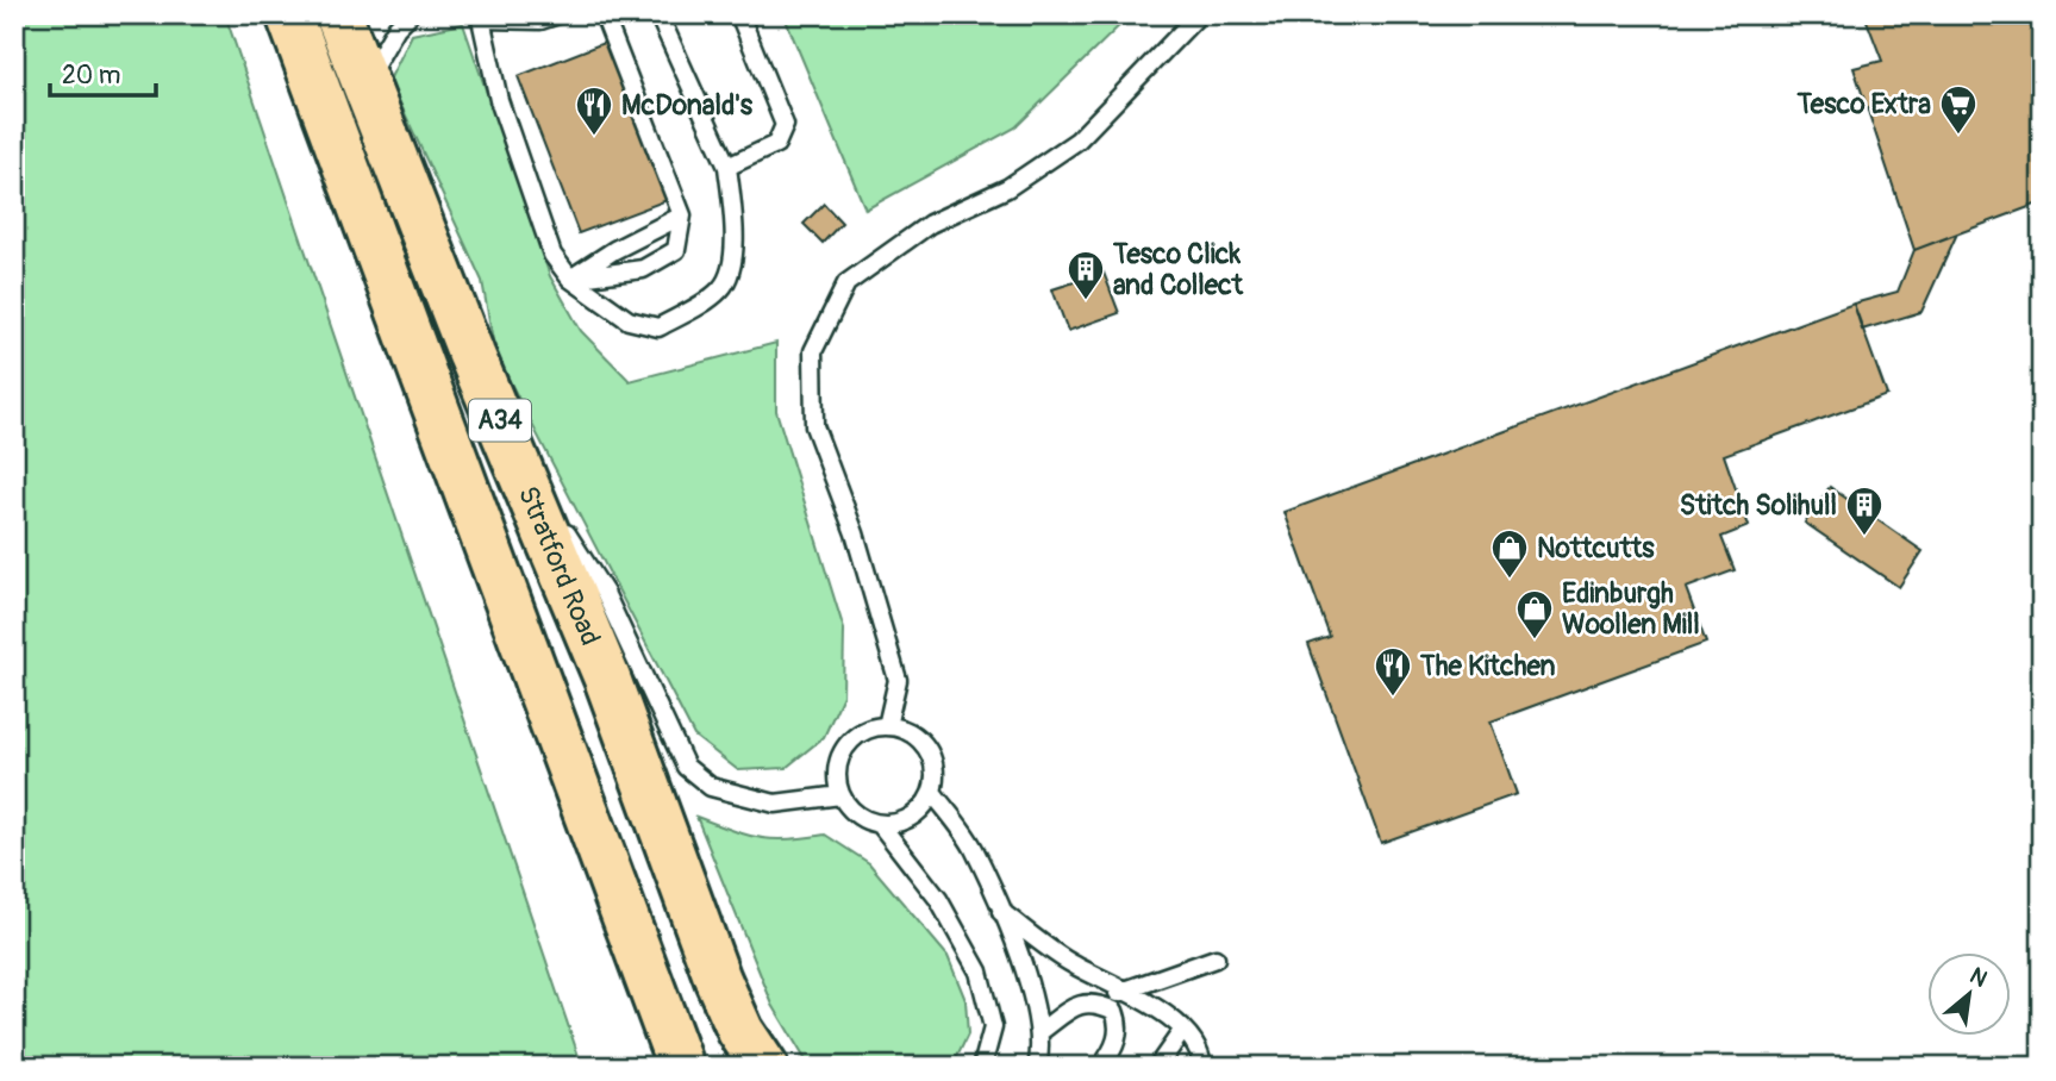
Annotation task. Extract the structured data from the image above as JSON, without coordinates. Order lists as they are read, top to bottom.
{
  "streets": {
    "highway": ["A34", "Stratford Road"]
  },
  "places": {
    "supermarket": ["Tesco Extra"],
    "restaurant": ["McDonald's", "The Kitchen"],
    "building": ["Tesco Click and Collect", "Stitch Solihull"],
    "shop": ["Nottcutts", "Edinburgh Woollen Mill"]
  },
  "scale_bar": "20 m",
  "north": "top right"
}
